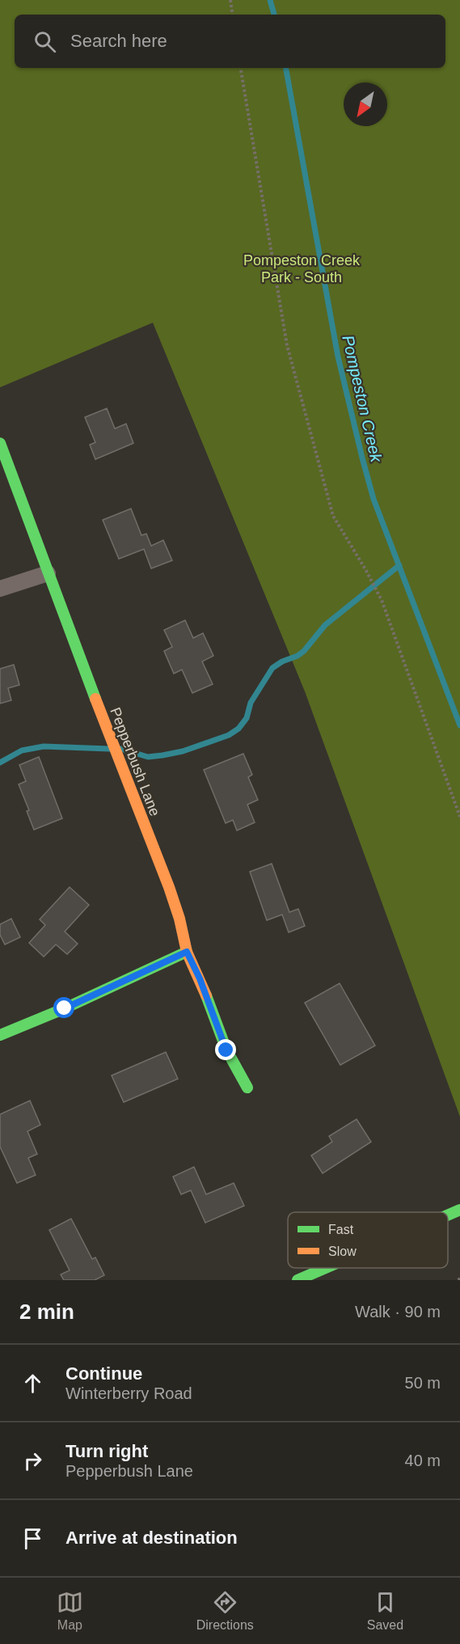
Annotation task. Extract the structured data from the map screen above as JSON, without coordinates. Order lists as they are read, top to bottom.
{
  "streets": {
    "street": ["Pepperbush Lane"]
  },
  "water": ["Pompeston Creek"],
  "parks": ["Pompeston Creek Park - South"],
  "legend": ["Fast", "Slow"],
  "north": "bottom left",
  "page": {
    "search": "Search here",
    "heading": ["2 min", "Walk · 90 m"],
    "list": [
      ["Continue", "Winterberry Road", "50 m"],
      ["Turn right", "Pepperbush Lane", "40 m"],
      "Arrive at destination"
    ],
    "nav": ["Map", "Directions", "Saved"]
  }
}
